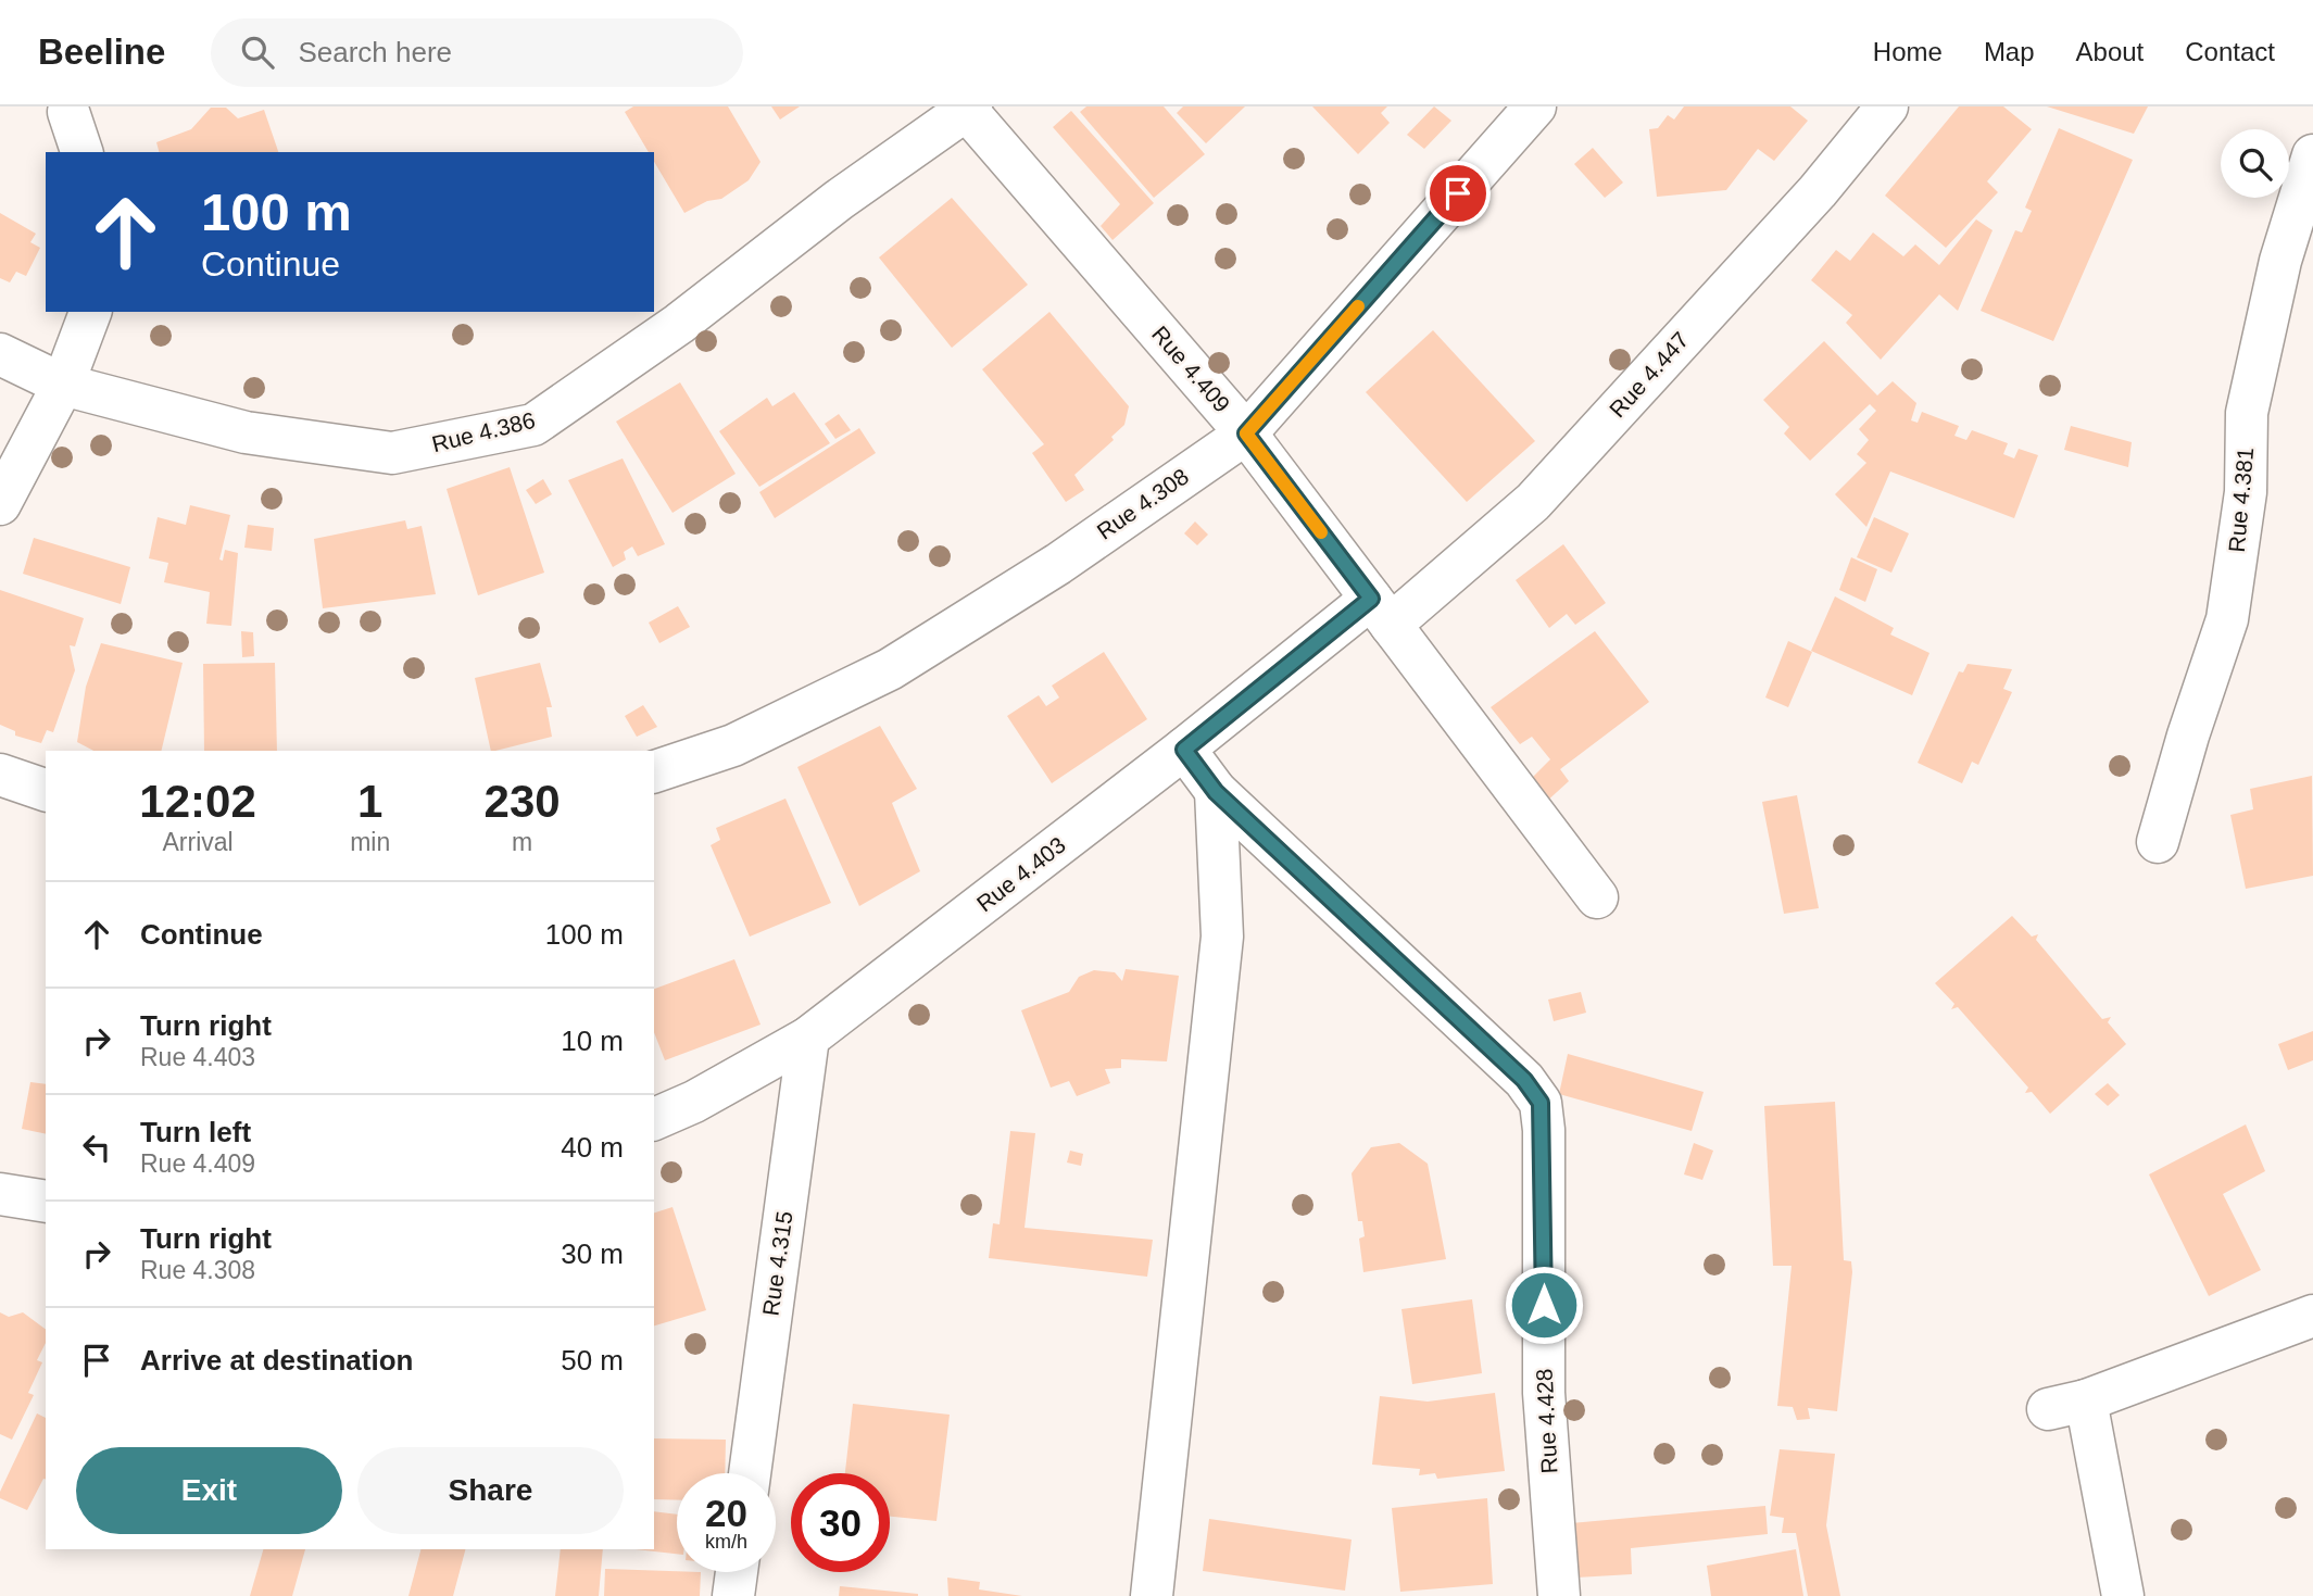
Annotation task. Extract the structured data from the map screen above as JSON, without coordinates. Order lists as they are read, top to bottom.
{
  "streets": {
    "street": [
      "Rue 4.409",
      "Rue 4.447",
      "Rue 4.386",
      "Rue 4.381",
      "Rue 4.308",
      "Rue 4.403",
      "Rue 4.315",
      "Rue 4.428"
    ]
  },
  "crossings": [
    ["Rue 4.409", "Rue 4.447"],
    ["Rue 4.409", "Rue 4.386"],
    ["Rue 4.409", "Rue 4.308"],
    ["Rue 4.409", "Rue 4.403"],
    ["Rue 4.447", "Rue 4.403"],
    ["Rue 4.403", "Rue 4.315"],
    ["Rue 4.403", "Rue 4.428"]
  ],
  "page": {
    "header": "Beeline",
    "search": "Search here",
    "nav": [
      "Home",
      "Map",
      "About",
      "Contact"
    ],
    "turn": ["100 m", "Continue"],
    "eta": [
      "12:02",
      "Arrival",
      "1",
      "min",
      "230",
      "m"
    ],
    "list": [
      {
        "name": "Continue",
        "value": "100 m"
      },
      {
        "name": "Turn right",
        "note": "Rue 4.403",
        "value": "10 m"
      },
      {
        "name": "Turn left",
        "note": "Rue 4.409",
        "value": "40 m"
      },
      {
        "name": "Turn right",
        "note": "Rue 4.308",
        "value": "30 m"
      },
      {
        "name": "Arrive at destination",
        "value": "50 m"
      }
    ],
    "buttons": ["Exit", "Share"],
    "speed": "20 km/h",
    "limit": "30"
  }
}
